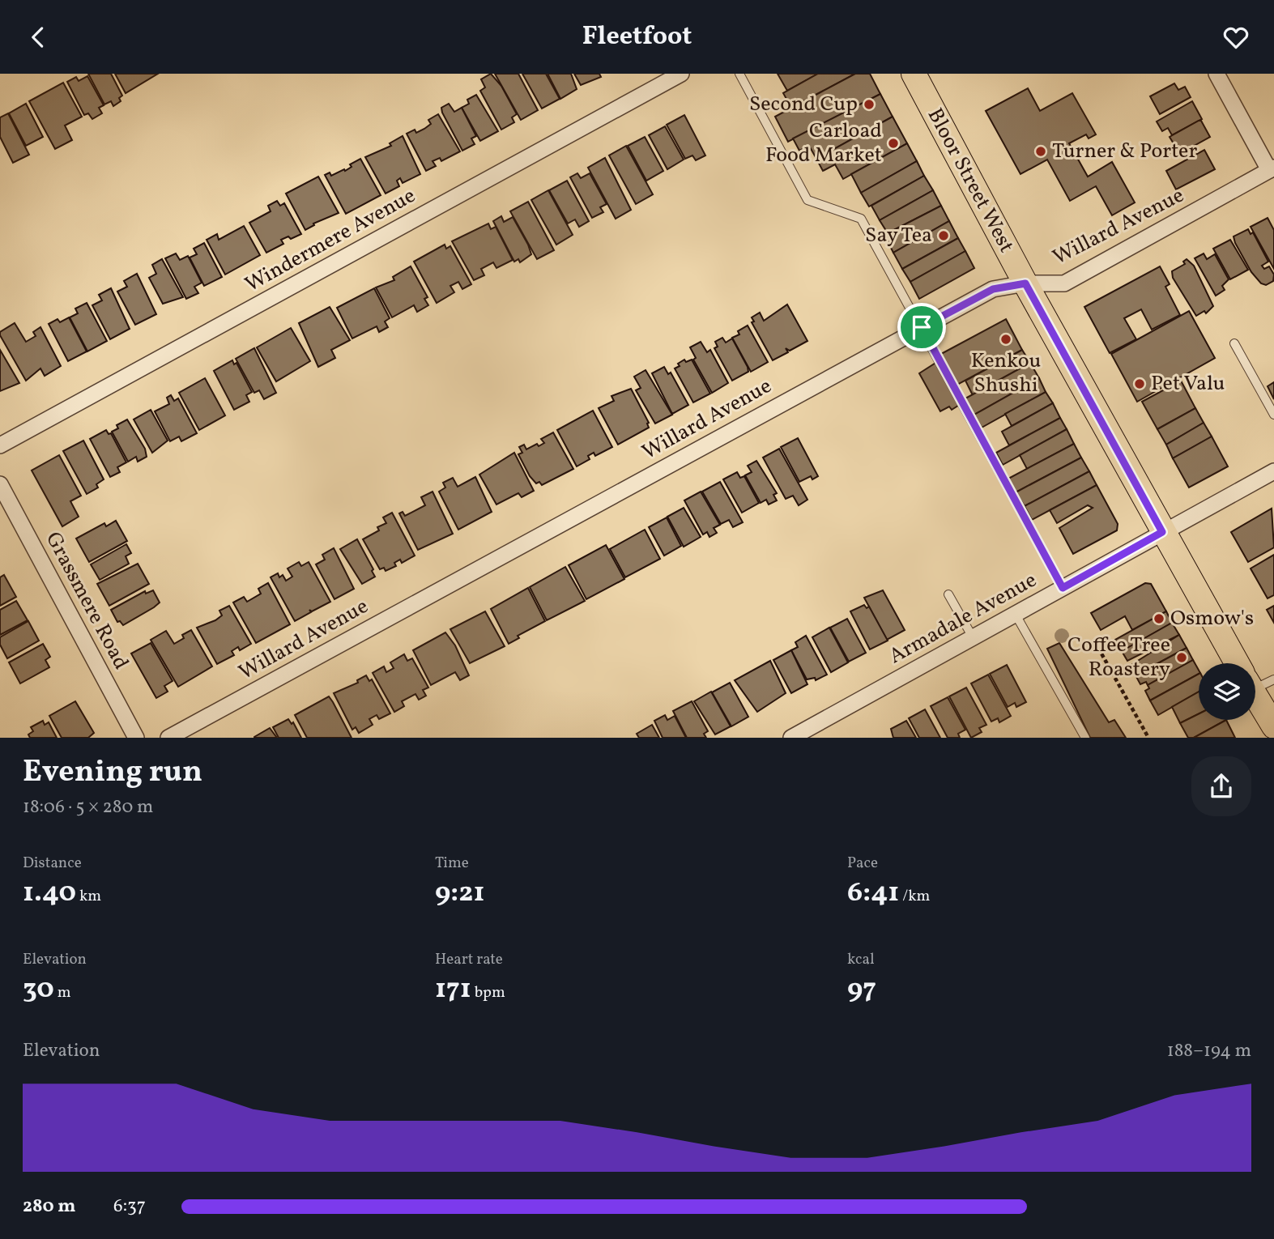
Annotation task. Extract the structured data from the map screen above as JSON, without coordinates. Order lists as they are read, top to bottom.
{
  "streets": {
    "main road": ["Bloor Street West"],
    "street": [
      "Willard Avenue",
      "Windermere Avenue",
      "Grassmere Road",
      "Armadale Avenue"
    ]
  },
  "crossings": [
    ["Bloor Street West", "Willard Avenue"],
    ["Bloor Street West", "Armadale Avenue"]
  ],
  "places": [
    "Second Cup",
    "Carload Food Market",
    "Turner & Porter",
    "Say Tea",
    "Kenkou Shushi",
    "Pet Valu",
    "Osmow's",
    "Coffee Tree Roastery"
  ],
  "page": {
    "header": "Fleetfoot",
    "heading": ["Evening run", "18:06 · 5 × 280 m"],
    "stats": [
      ["Distance", "1.40 km"],
      ["Time", "9:21"],
      ["Pace", "6:41 /km"],
      ["Elevation", "30 m"],
      ["Heart rate", "171 bpm"],
      ["kcal", "97"]
    ],
    "chart": ["Elevation", "188–194 m"],
    "list": [
      {
        "name": "280 m",
        "note": "6:37"
      }
    ]
  }
}
